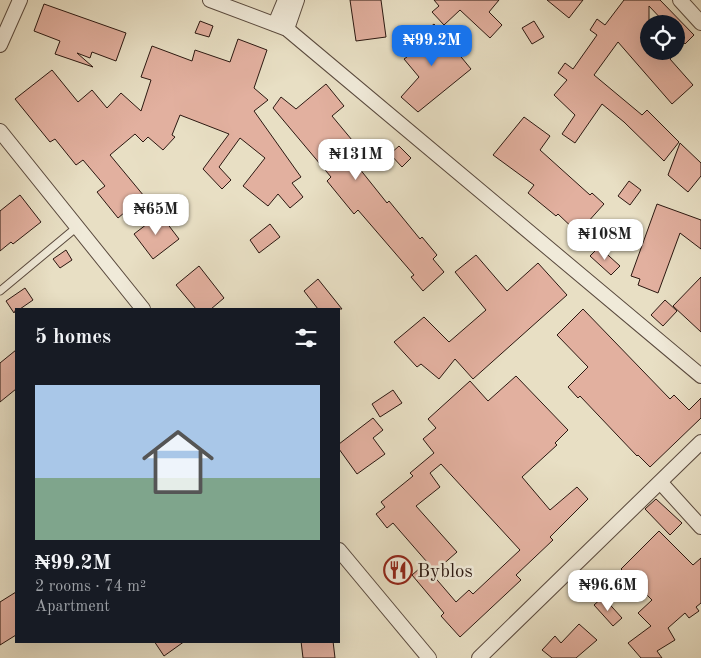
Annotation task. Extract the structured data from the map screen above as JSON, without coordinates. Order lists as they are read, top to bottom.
{
  "places": {
    "restaurant": ["Byblos"]
  },
  "page": {
    "price": [
      "₦99.2M",
      "₦131M",
      "₦65M",
      "₦108M",
      "₦96.6M"
    ],
    "heading": "5 homes",
    "list": [
      {
        "name": "₦99.2M",
        "note": "2 rooms · 74 m² · Apartment"
      }
    ]
  }
}
